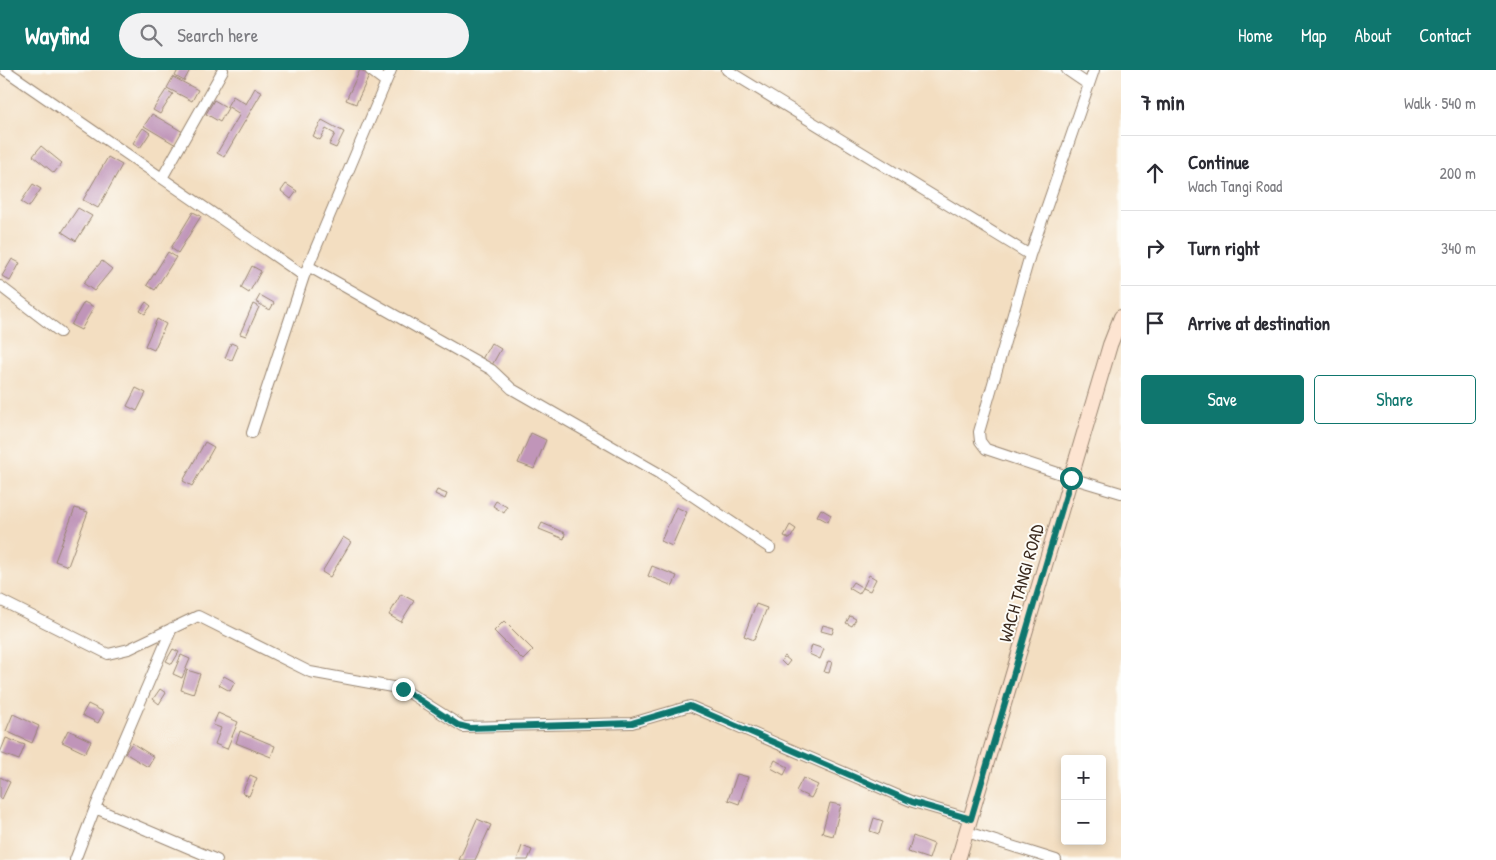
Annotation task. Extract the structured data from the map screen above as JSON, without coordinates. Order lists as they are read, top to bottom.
{
  "streets": {
    "main road": ["WACH TANGI ROAD"]
  },
  "page": {
    "header": "Wayfind",
    "search": "Search here",
    "nav": [
      "Home",
      "Map",
      "About",
      "Contact"
    ],
    "heading": ["7 min", "Walk · 540 m"],
    "list": [
      ["Continue", "Wach Tangi Road", "200 m"],
      ["Turn right", "340 m"],
      "Arrive at destination"
    ],
    "buttons": ["Save", "Share"],
    "map_buttons": ["+", "−"]
  }
}
